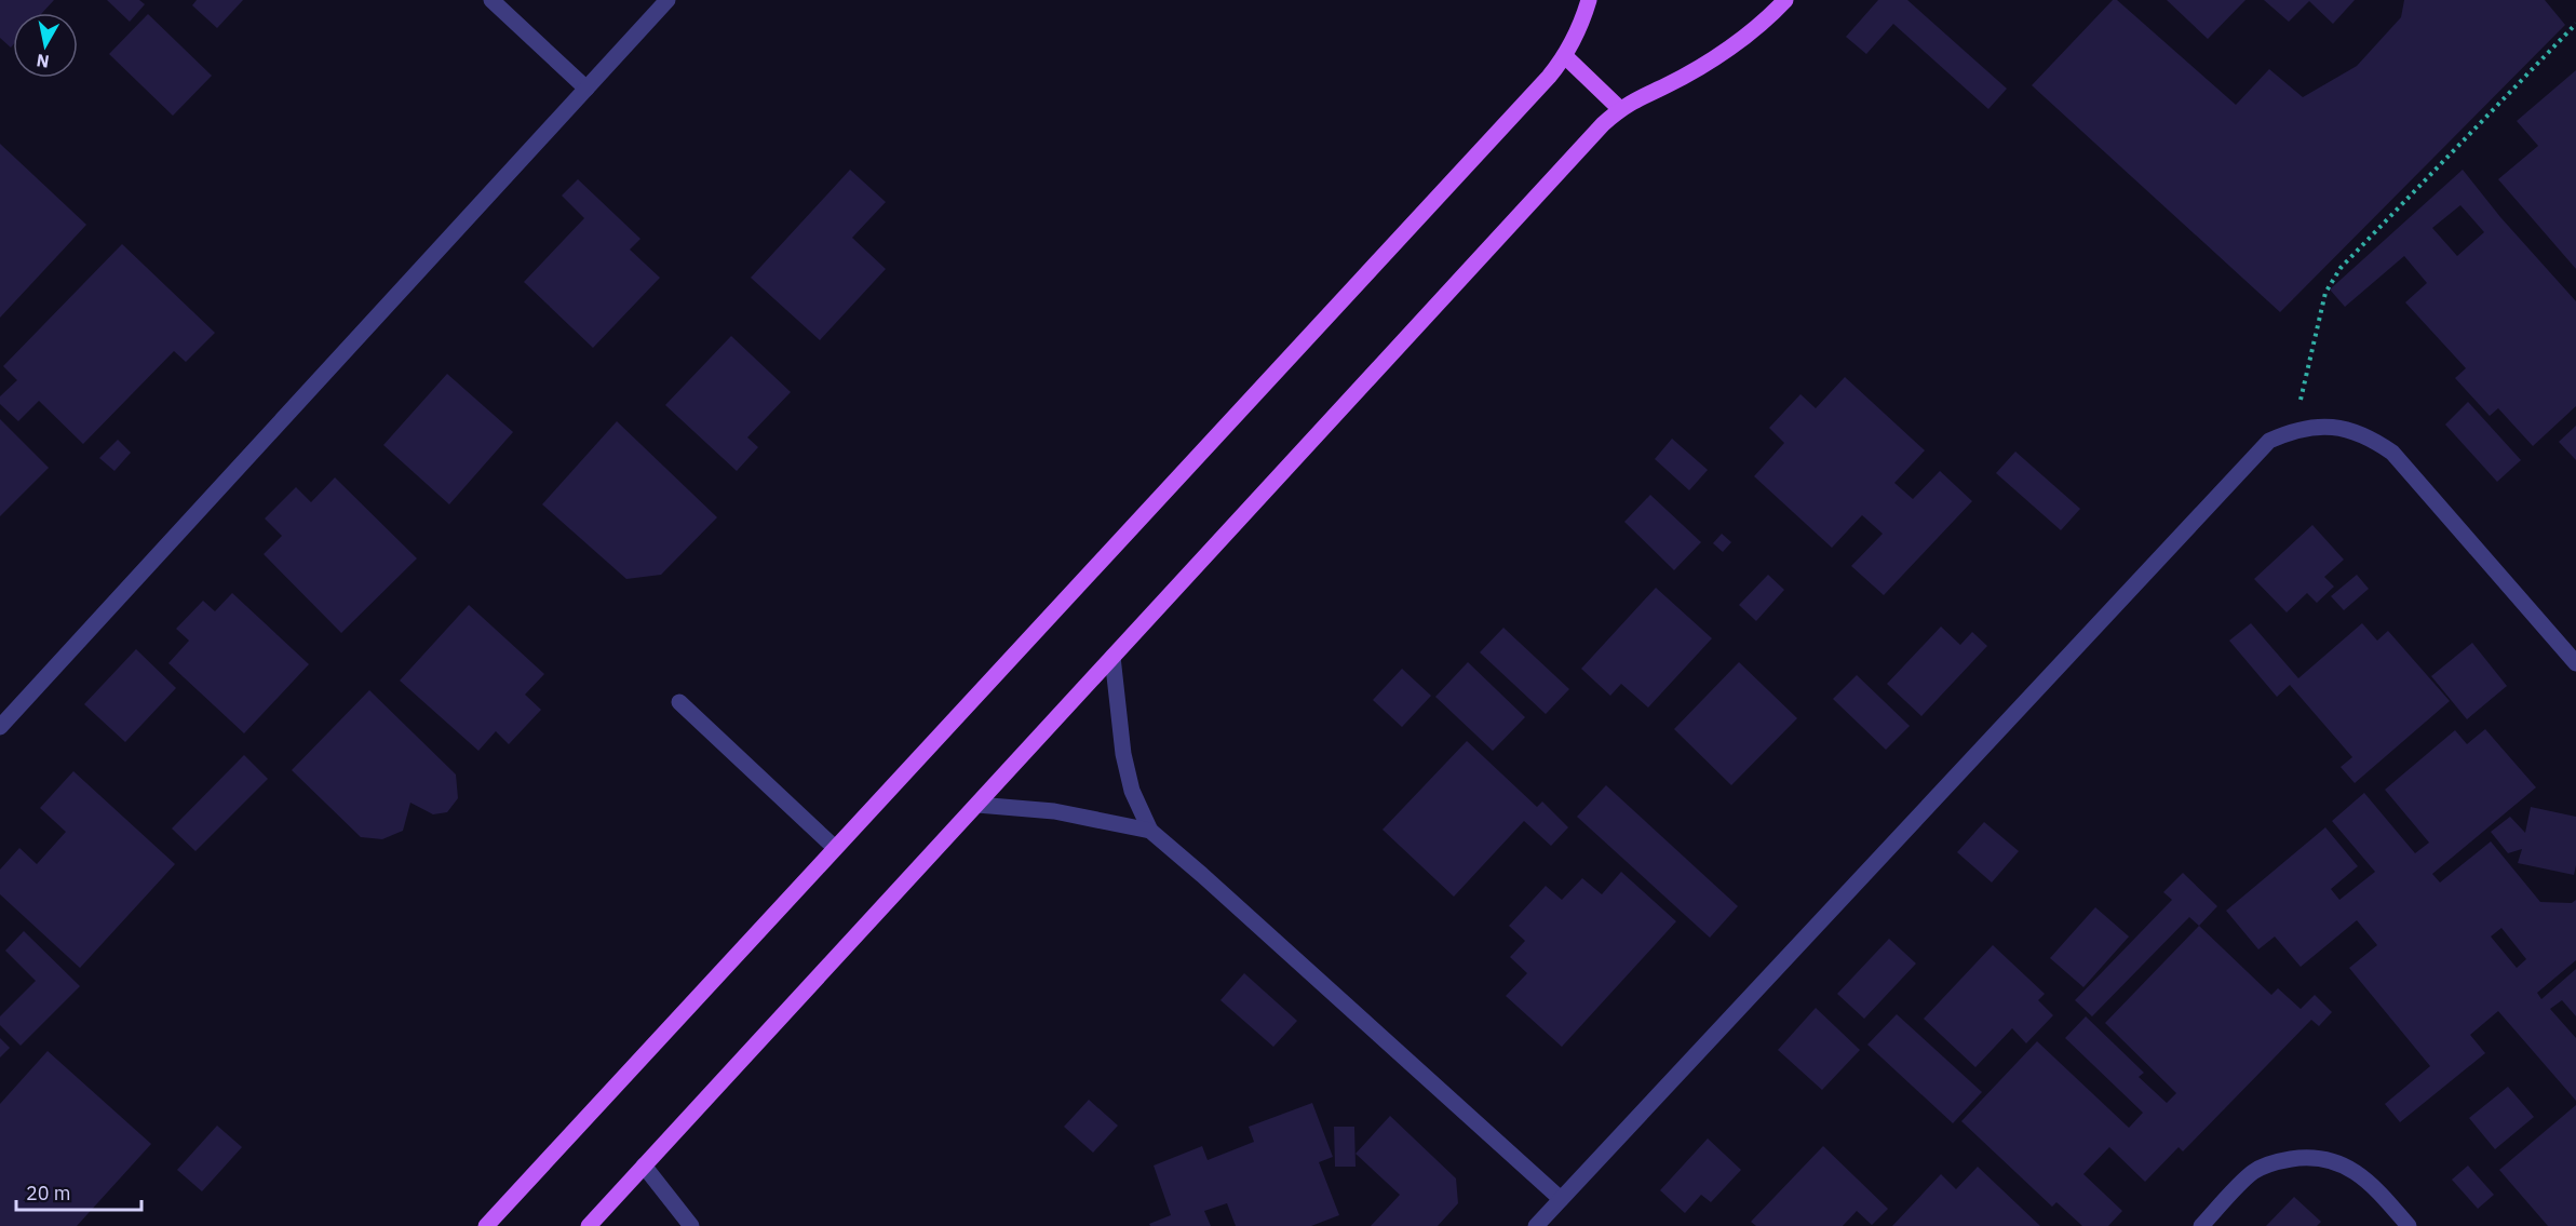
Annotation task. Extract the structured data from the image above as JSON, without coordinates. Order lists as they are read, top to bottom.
{
  "scale_bar": "20 m",
  "north": "bottom"
}
